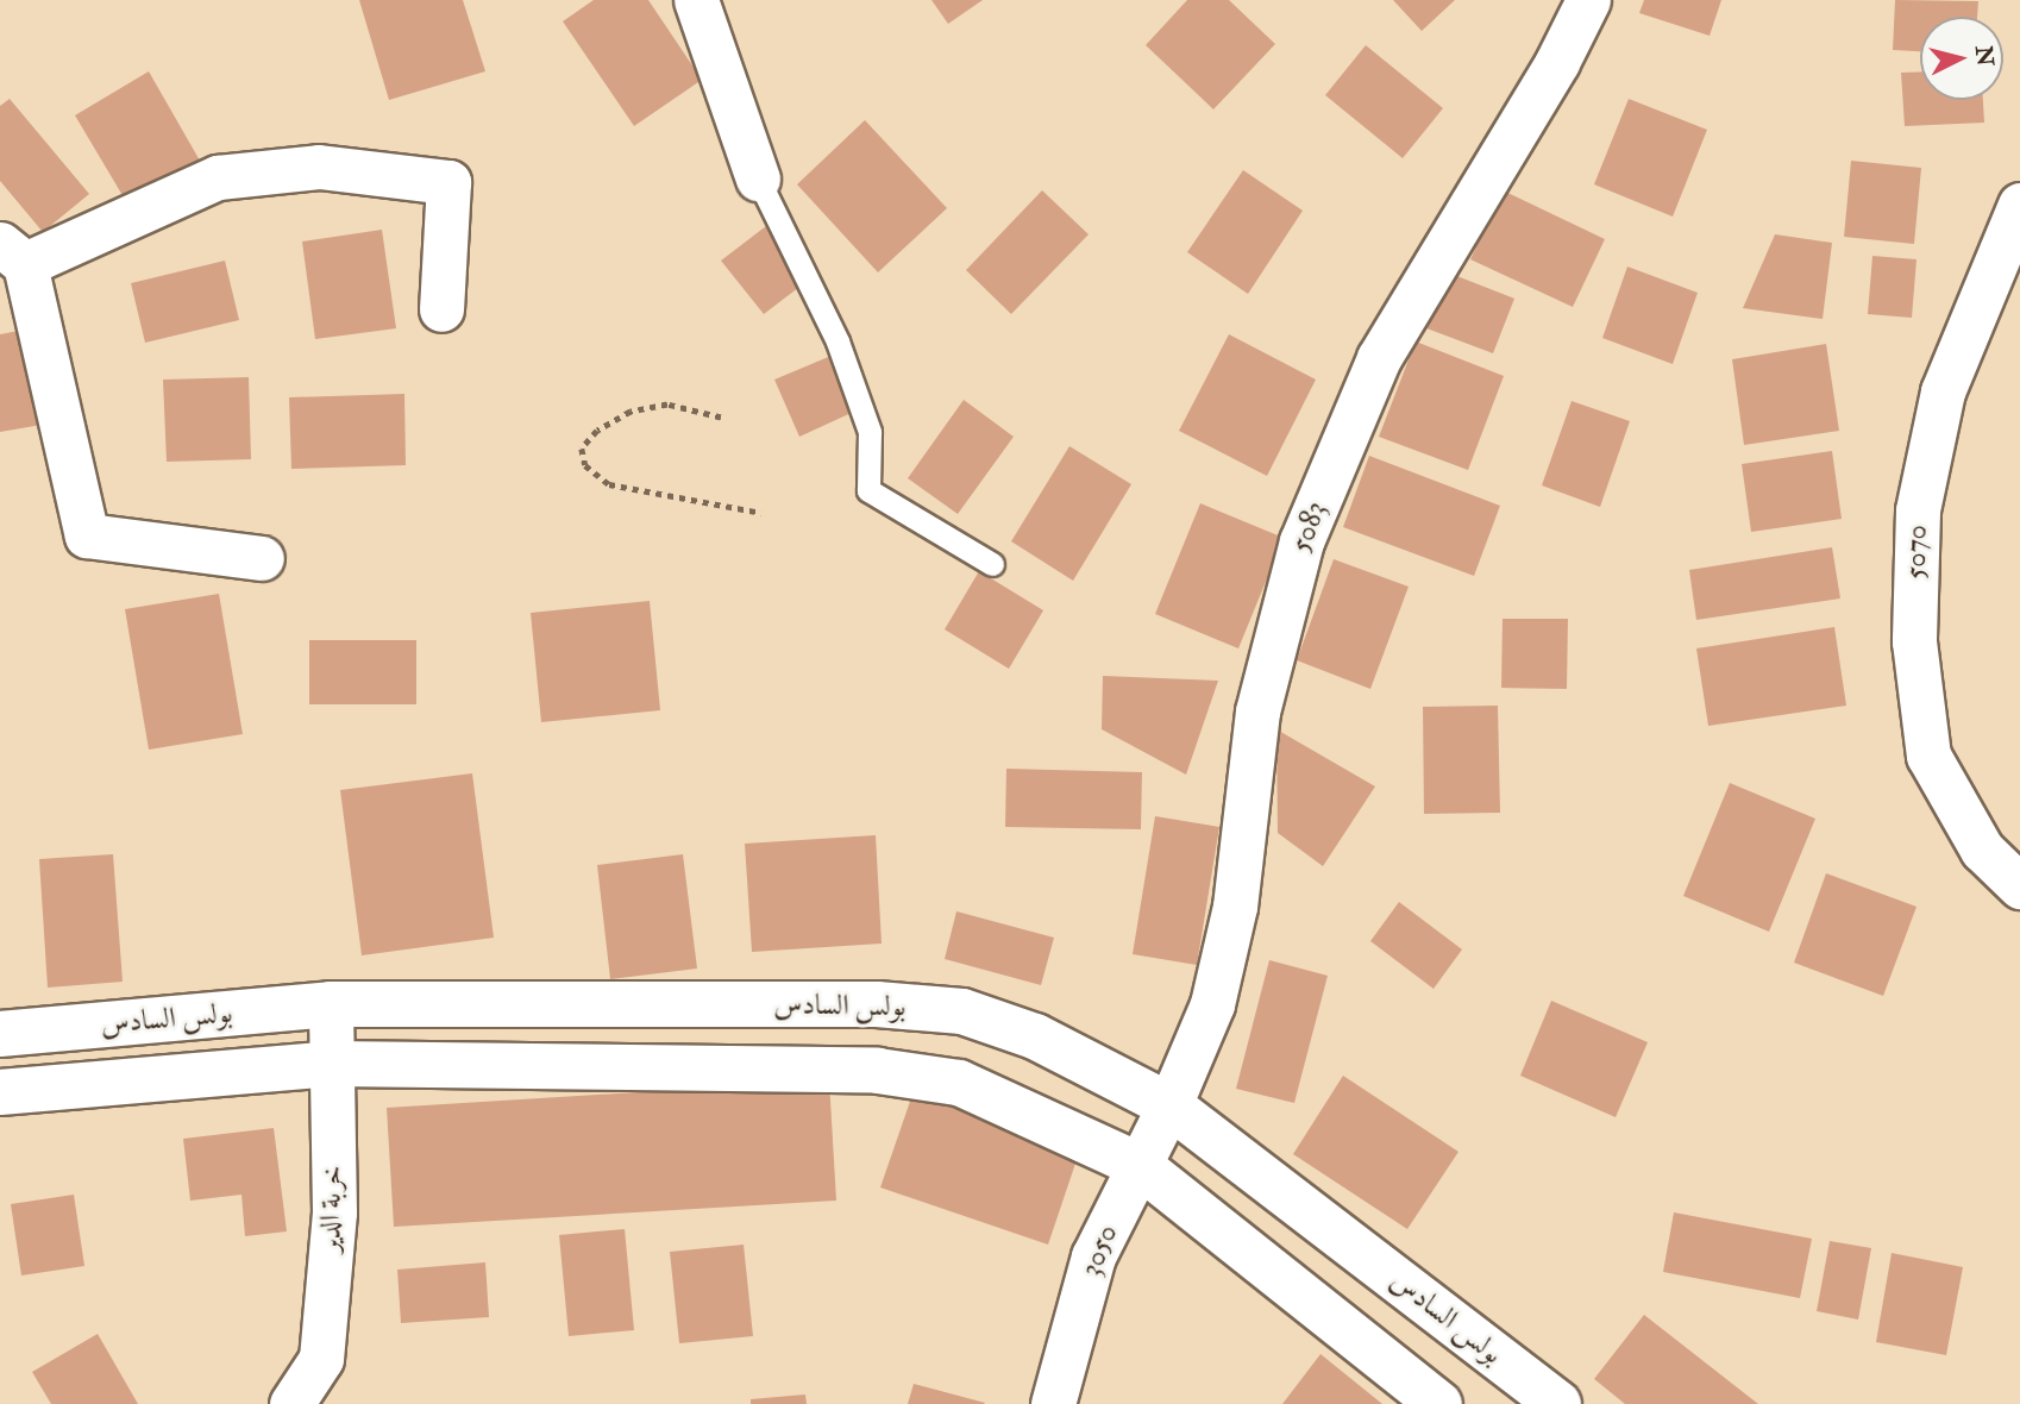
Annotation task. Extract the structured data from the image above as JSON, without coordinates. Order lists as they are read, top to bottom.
{
  "streets": {
    "street": [
      "5083",
      "5070",
      "بولس السادس",
      "خربة الدير",
      "3050"
    ]
  },
  "crossings": [
    ["5083", "بولس السادس"],
    ["5083", "3050"],
    ["بولس السادس", "خربة الدير"],
    ["بولس السادس", "3050"]
  ],
  "north": "right"
}
